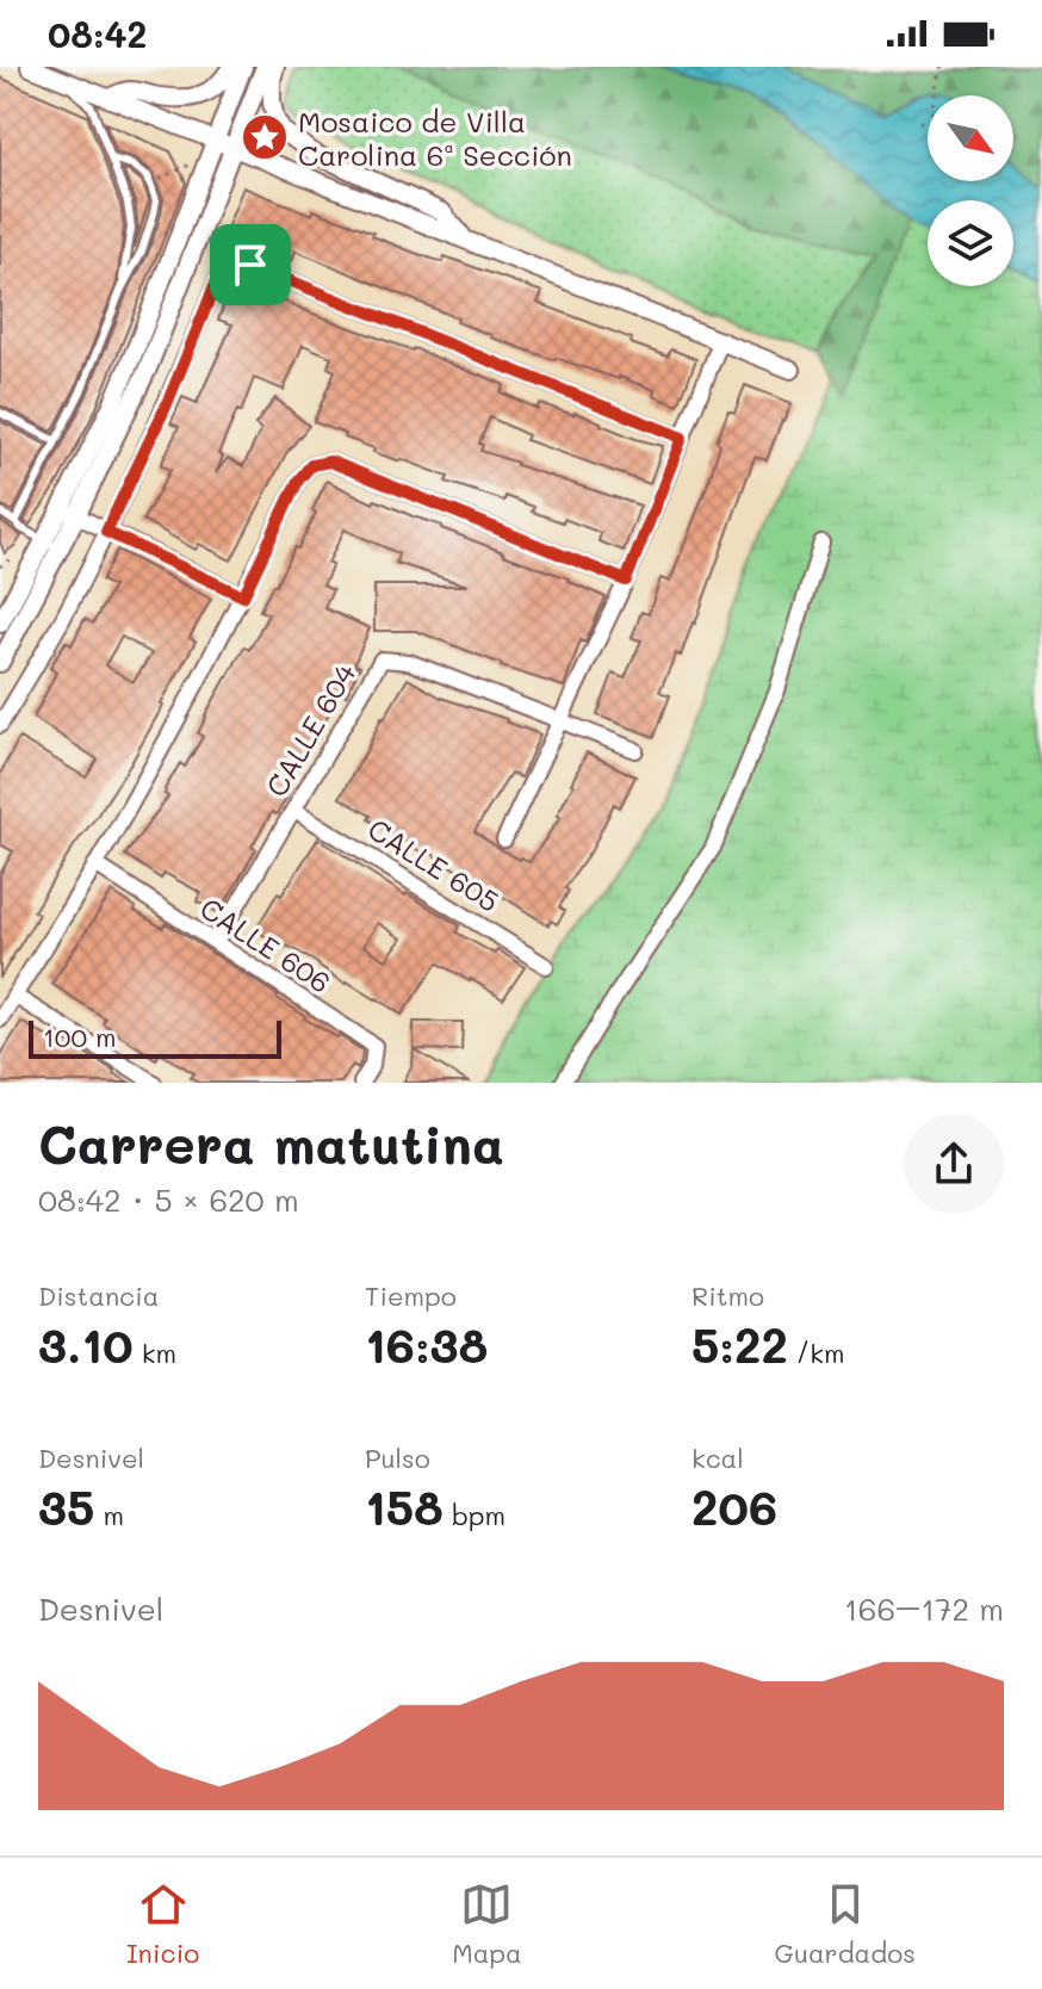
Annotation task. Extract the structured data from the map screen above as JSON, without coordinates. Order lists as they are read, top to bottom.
{
  "streets": {
    "street": ["CALLE 604", "CALLE 605", "CALLE 606"]
  },
  "crossings": [
    ["CALLE 604", "CALLE 605"],
    ["CALLE 604", "CALLE 606"]
  ],
  "places": {
    "place": ["Mosaico de Villa Carolina 6ª Sección"]
  },
  "scale_bar": "100 m",
  "north": "bottom right",
  "page": {
    "status": "08:42",
    "scale": "100 m",
    "heading": ["Carrera matutina", "08:42 · 5 × 620 m"],
    "stats": [
      ["Distancia", "3.10 km"],
      ["Tiempo", "16:38"],
      ["Ritmo", "5:22 /km"],
      ["Desnivel", "35 m"],
      ["Pulso", "158 bpm"],
      ["kcal", "206"]
    ],
    "chart": ["Desnivel", "166–172 m"],
    "tabs": ["Inicio", "Mapa", "Guardados"]
  }
}
